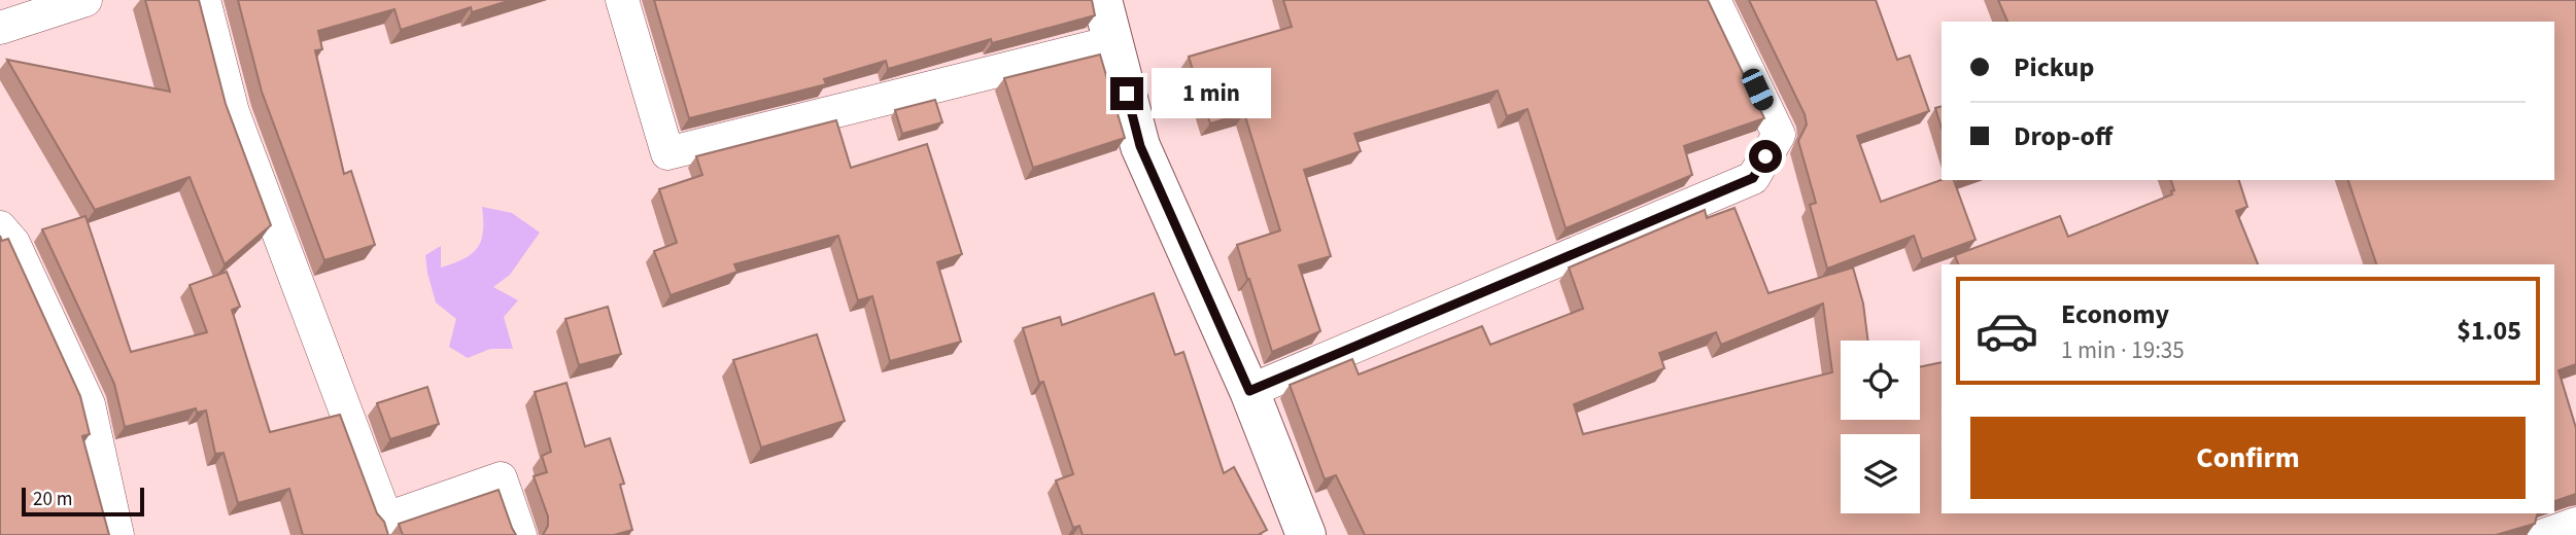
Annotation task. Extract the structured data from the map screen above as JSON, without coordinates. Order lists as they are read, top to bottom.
{
  "scale_bar": "20 m",
  "page": {
    "banner": ["Pickup", "Drop-off"],
    "bubble": "1 min",
    "list": [
      {
        "name": "Economy",
        "note": "1 min · 19:35",
        "value": "$1.05"
      }
    ],
    "buttons": "Confirm",
    "scale": "20 m"
  }
}
